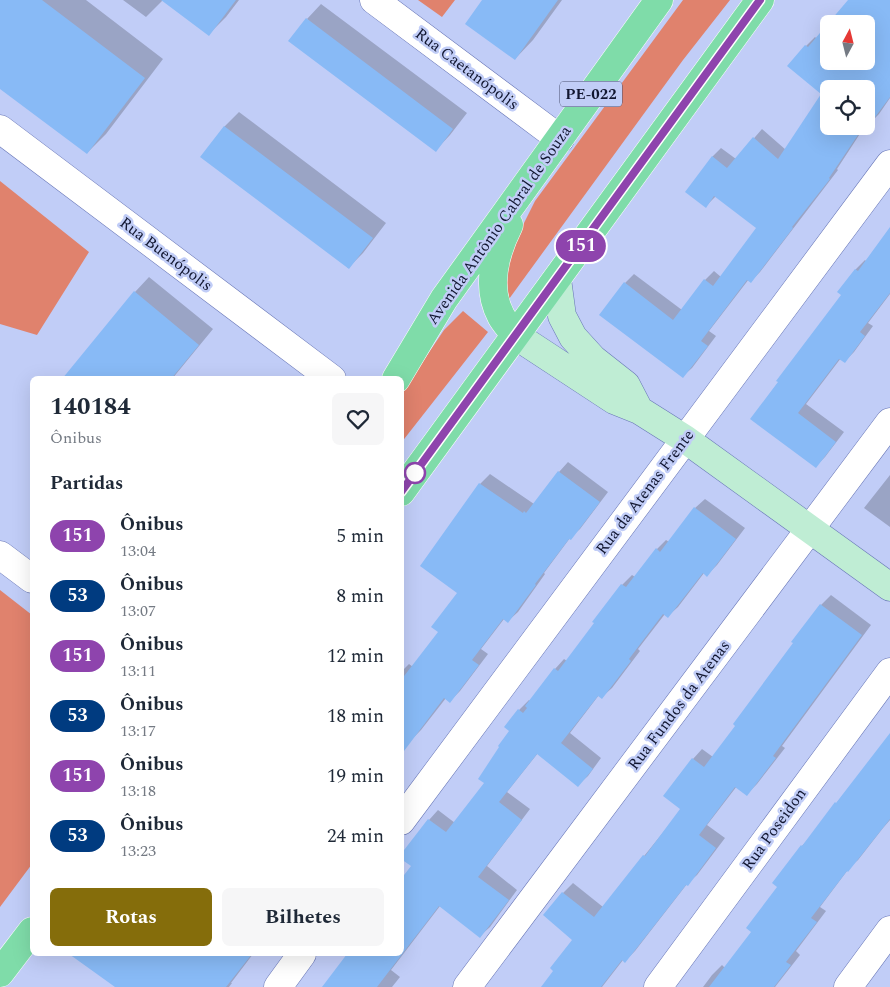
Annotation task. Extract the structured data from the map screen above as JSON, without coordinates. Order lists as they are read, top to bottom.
{
  "streets": {
    "main road": ["PE-022", "Avenida Antônio Cabral de Souza"],
    "street": [
      "Rua Caetanópolis",
      "Rua Buenópolis",
      "Rua da Atenas Frente",
      "Rua Fundos da Atenas",
      "Rua Poseidon"
    ]
  },
  "crossings": [
    ["Rua Caetanópolis", "Avenida Antônio Cabral de Souza"]
  ],
  "lines": ["bus line 151"],
  "north": "top",
  "page": {
    "on_map": "151",
    "heading": [
      ["140184", "Ônibus"],
      "Partidas"
    ],
    "list": [
      {
        "mark": "151",
        "name": "Ônibus",
        "note": "13:04",
        "value": "5 min"
      },
      {
        "mark": "53",
        "name": "Ônibus",
        "note": "13:07",
        "value": "8 min"
      },
      {
        "mark": "151",
        "name": "Ônibus",
        "note": "13:11",
        "value": "12 min"
      },
      {
        "mark": "53",
        "name": "Ônibus",
        "note": "13:17",
        "value": "18 min"
      },
      {
        "mark": "151",
        "name": "Ônibus",
        "note": "13:18",
        "value": "19 min"
      },
      {
        "mark": "53",
        "name": "Ônibus",
        "note": "13:23",
        "value": "24 min"
      }
    ],
    "buttons": ["Rotas", "Bilhetes"]
  }
}
